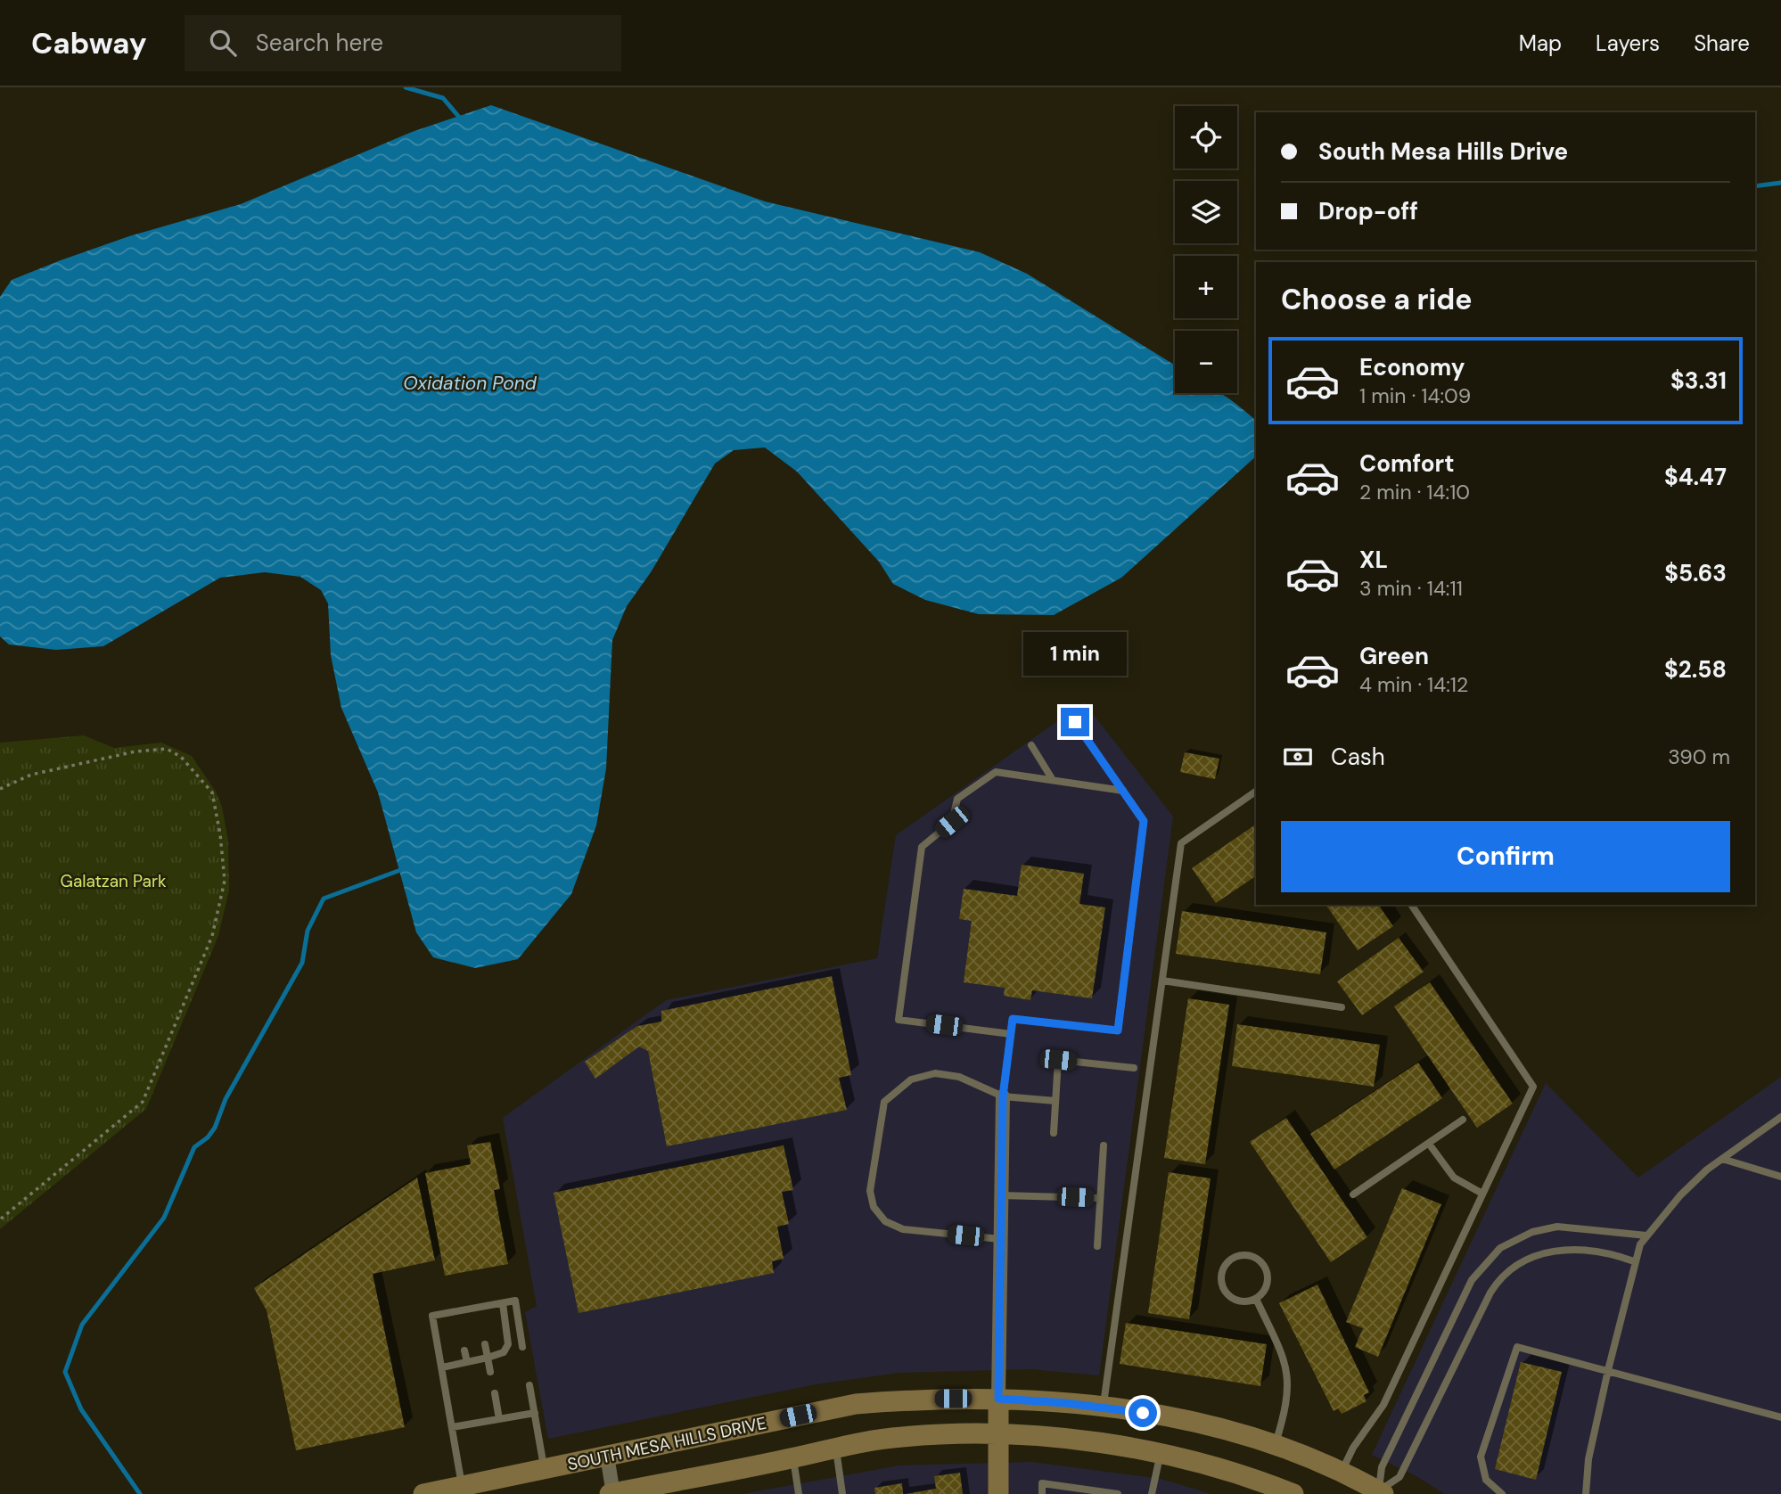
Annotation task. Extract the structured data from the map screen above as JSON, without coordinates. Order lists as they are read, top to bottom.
{
  "streets": {
    "street": ["SOUTH MESA HILLS DRIVE"]
  },
  "water": ["Oxidation Pond"],
  "parks": ["Galatzan Park"],
  "page": {
    "header": "Cabway",
    "search": "Search here",
    "nav": ["Map", "Layers", "Share"],
    "map_buttons": ["+", "−"],
    "banner": ["South Mesa Hills Drive", "Drop-off"],
    "heading": "Choose a ride",
    "list": [
      {
        "name": "Economy",
        "note": "1 min · 14:09",
        "value": "$3.31"
      },
      {
        "name": "Comfort",
        "note": "2 min · 14:10",
        "value": "$4.47"
      },
      {
        "name": "XL",
        "note": "3 min · 14:11",
        "value": "$5.63"
      },
      {
        "name": "Green",
        "note": "4 min · 14:12",
        "value": "$2.58"
      }
    ],
    "bubble": "1 min",
    "pay": ["Cash", "390 m"],
    "buttons": "Confirm"
  }
}
